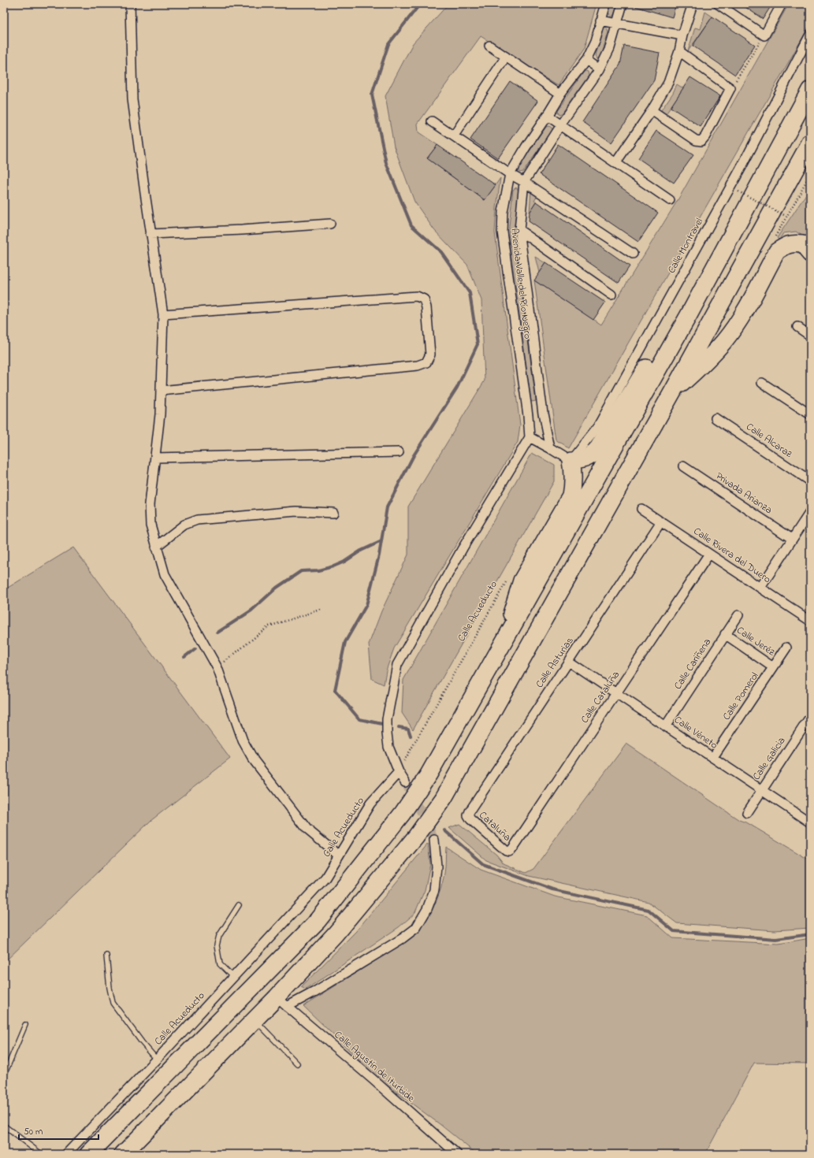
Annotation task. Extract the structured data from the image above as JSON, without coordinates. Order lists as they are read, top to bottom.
{
  "streets": {
    "street": [
      "Calle Montravel",
      "Avenida Valle del Río Negro",
      "Calle Alcaraz",
      "Privada Arianza",
      "Calle Rivera del Duero",
      "Calle Acueducto",
      "Calle Jeréz",
      "Calle Asturias",
      "Calle Cariñena",
      "Calle Pomerol",
      "Calle Cataluña",
      "Calle Véneto",
      "Calle Galicia",
      "Cataluña",
      "Calle Agustín de Iturbide"
    ]
  },
  "crossings": [
    ["Calle Rivera del Duero", "Calle Asturias"],
    ["Calle Rivera del Duero", "Calle Cataluña"],
    ["Calle Jeréz", "Calle Cariñena"],
    ["Calle Jeréz", "Calle Pomerol"],
    ["Calle Asturias", "Calle Véneto"],
    ["Calle Asturias", "Cataluña"],
    ["Calle Cariñena", "Calle Véneto"],
    ["Calle Pomerol", "Calle Véneto"],
    ["Calle Cataluña", "Calle Véneto"],
    ["Calle Cataluña", "Cataluña"],
    ["Calle Véneto", "Calle Galicia"]
  ],
  "scale_bar": "50 m"
}
